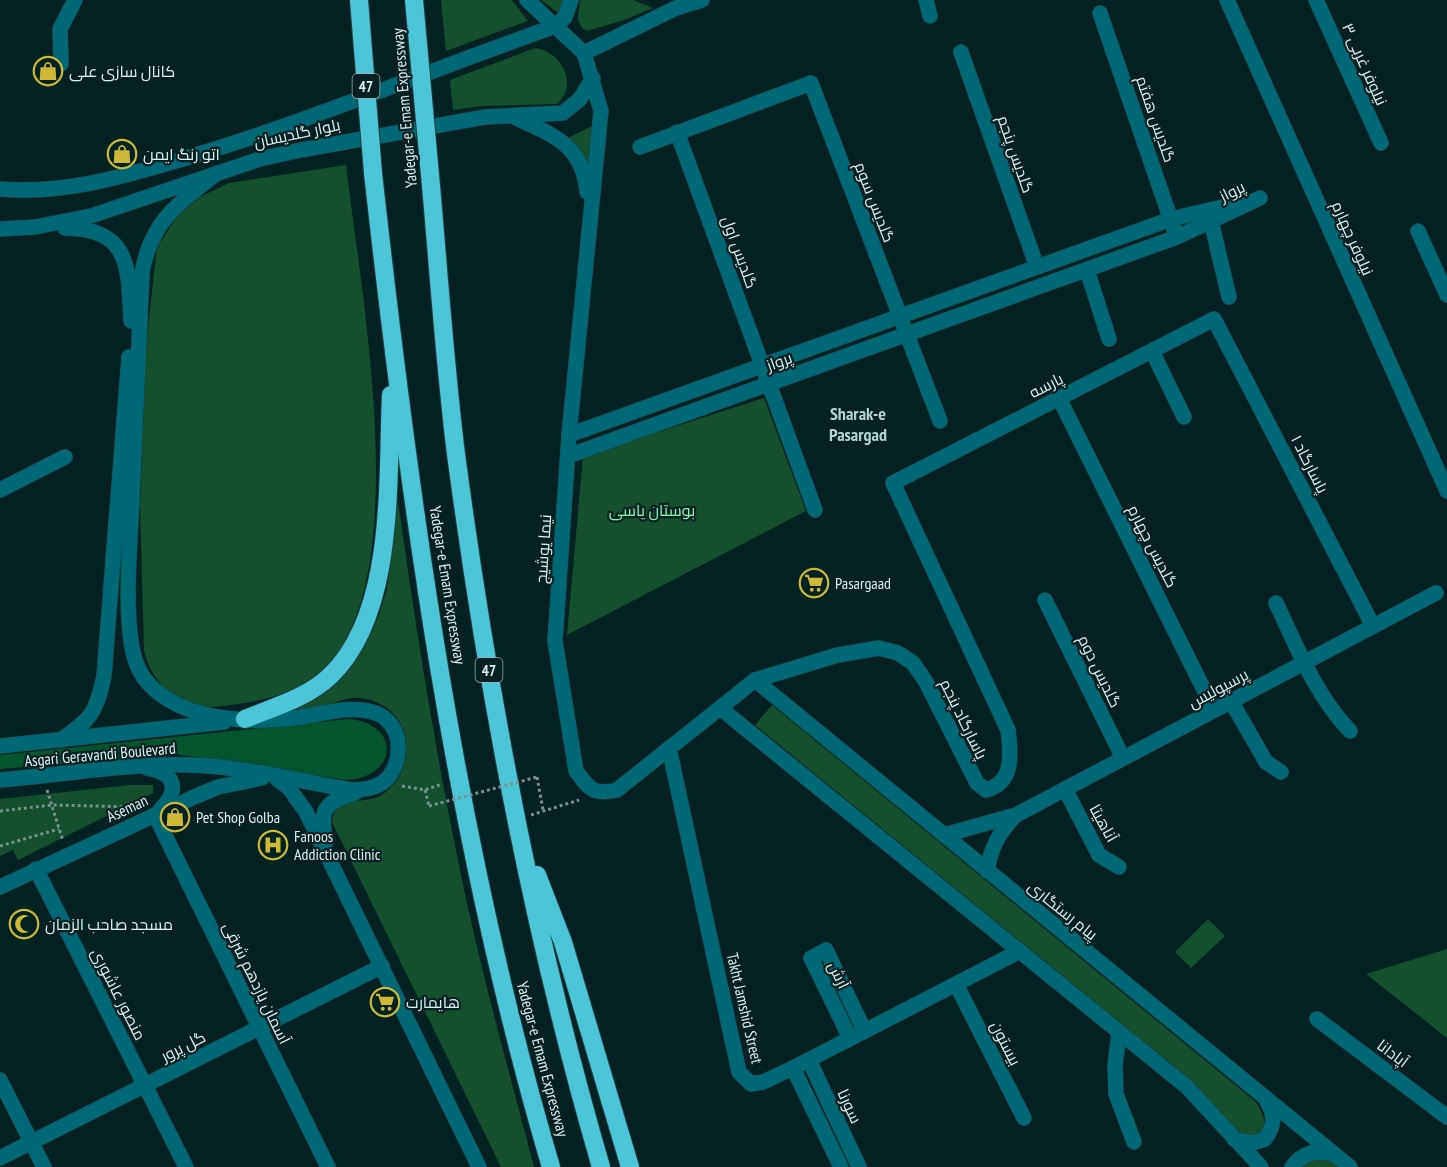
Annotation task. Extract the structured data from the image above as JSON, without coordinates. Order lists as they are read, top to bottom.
{
  "streets": {
    "highway": ["47", "Yadegar-e Emam Expressway"],
    "street": [
      "نیلوفر غربی ۳",
      "گلدیس هفتم",
      "بلوار گلدیسان",
      "گلدیس پنجم",
      "پرواز",
      "گلدیس سوم",
      "نیلوفر چهارم",
      "گلدیس اول",
      "پارسه",
      "پاسارگاد ۱",
      "گلدیس چهارم",
      "نیما یوشیج",
      "گلدیس دوم",
      "پرسپولیس",
      "پاسارگاد پنجم",
      "Asgari Geravandi Boulevard",
      "Aseman",
      "آناهیتا",
      "پیام رستگاری",
      "آرش",
      "آسمان یازدهم شرقی",
      "منصور عاشوری",
      "Takht Jamshid Street",
      "بیستون",
      "گل پرور",
      "آپادانا",
      "سورنا"
    ]
  },
  "crossings": [
    ["گلدیس هفتم", "پرواز"],
    ["گلدیس پنجم", "پرواز"],
    ["پرواز", "گلدیس سوم"],
    ["پرواز", "گلدیس اول"],
    ["پرواز", "نیما یوشیج"],
    ["گلدیس سوم", "گلدیس اول"],
    ["پارسه", "پاسارگاد ۱"],
    ["پارسه", "گلدیس چهارم"],
    ["پارسه", "پاسارگاد پنجم"],
    ["پاسارگاد ۱", "پرسپولیس"],
    ["گلدیس چهارم", "پرسپولیس"],
    ["گلدیس دوم", "پرسپولیس"],
    ["پرسپولیس", "آناهیتا"],
    ["پرسپولیس", "پیام رستگاری"],
    ["پاسارگاد پنجم", "پیام رستگاری"],
    ["Asgari Geravandi Boulevard", "Aseman"],
    ["Aseman", "آسمان یازدهم شرقی"],
    ["Aseman", "منصور عاشوری"],
    ["آرش", "Takht Jamshid Street"],
    ["آسمان یازدهم شرقی", "گل پرور"],
    ["منصور عاشوری", "گل پرور"],
    ["Takht Jamshid Street", "بیستون"],
    ["Takht Jamshid Street", "سورنا"]
  ],
  "districts": ["Sharak-e Pasargad"],
  "parks": ["بوستان یاسی"],
  "places": {
    "shop": ["کانال سازی علی", "اتو رنگ ایمن", "Pet Shop Golba"],
    "supermarket": ["Pasargaad", "هایمارت"],
    "hospital": ["Fanoos Addiction Clinic"],
    "mosque": ["مسجد صاحب الزمان"]
  }
}
